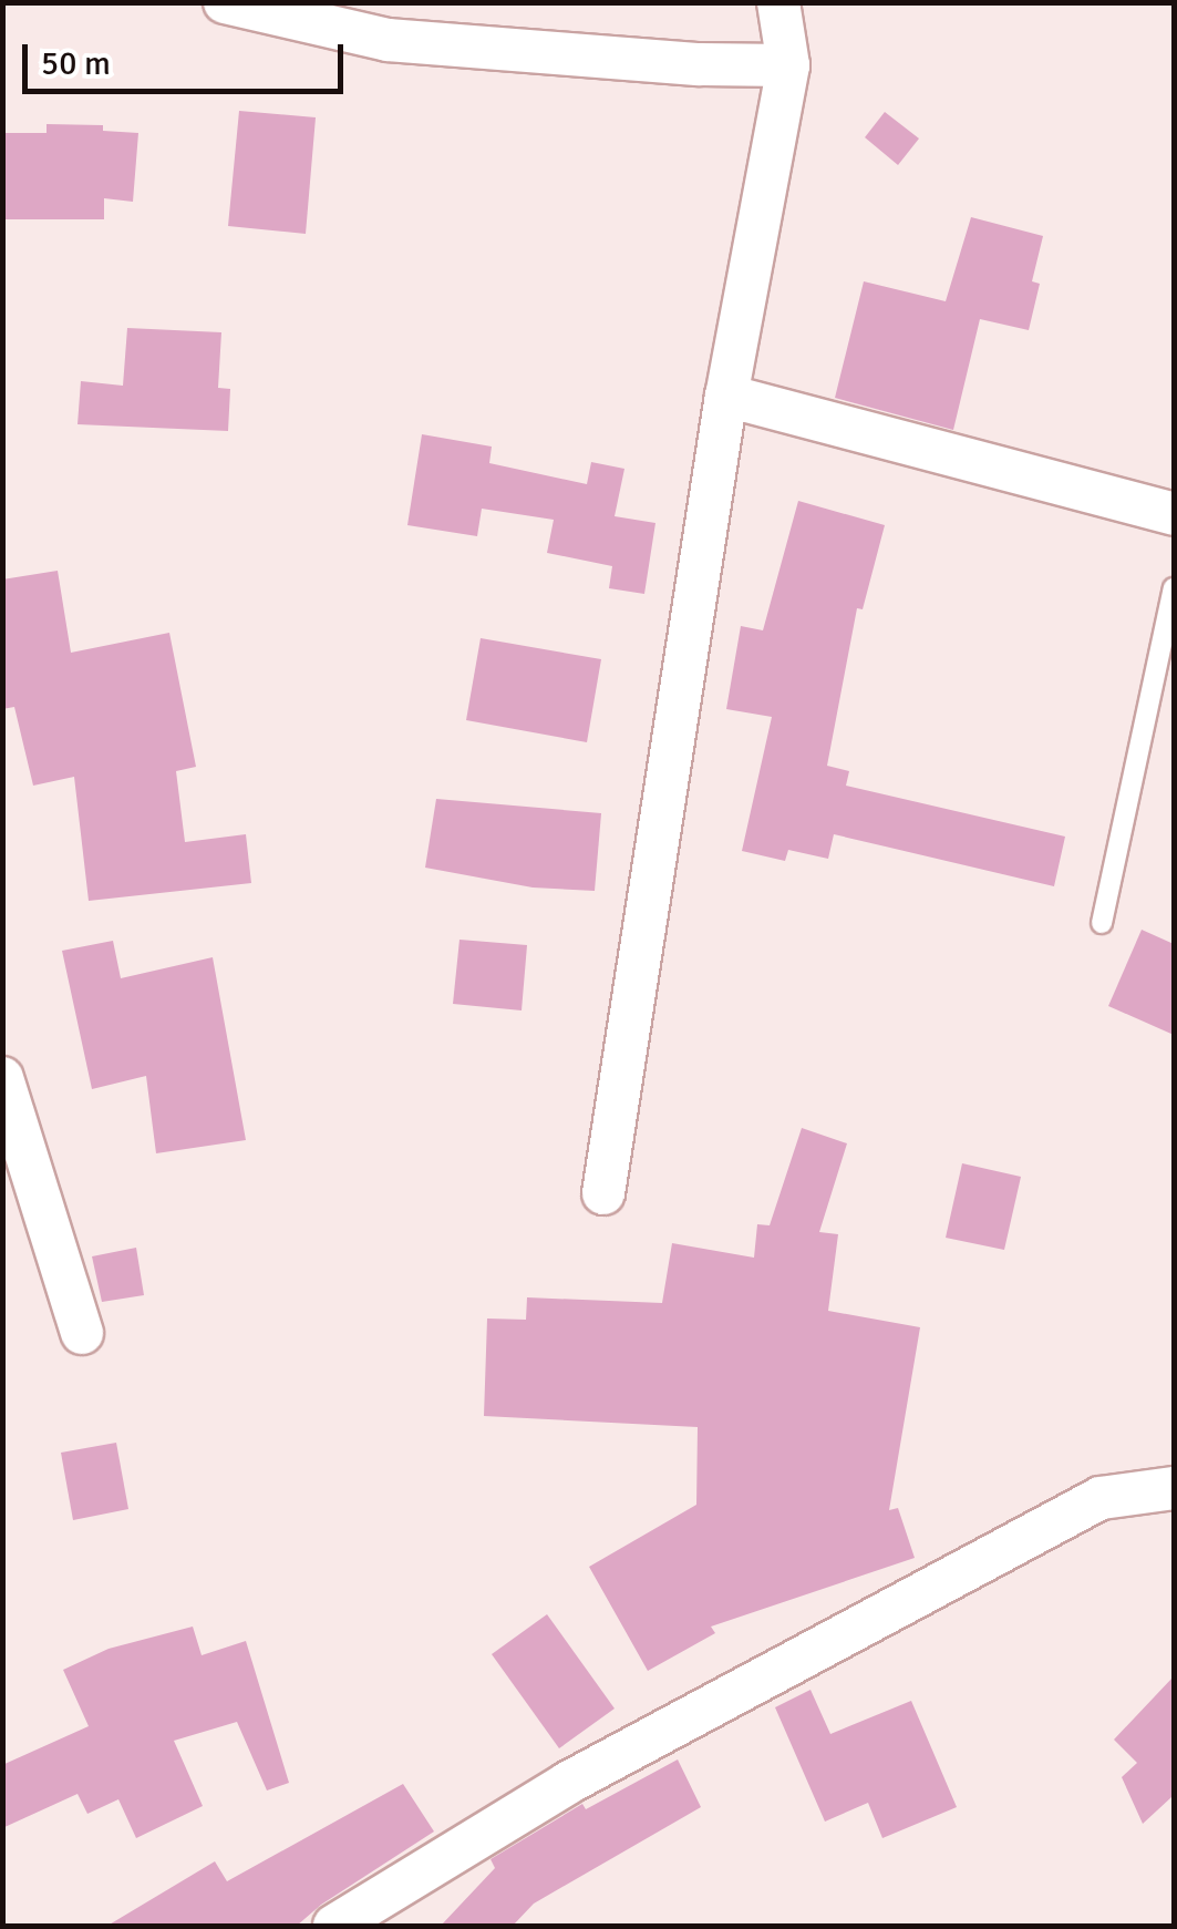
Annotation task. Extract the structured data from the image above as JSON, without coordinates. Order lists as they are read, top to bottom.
{
  "scale_bar": "50 m"
}
